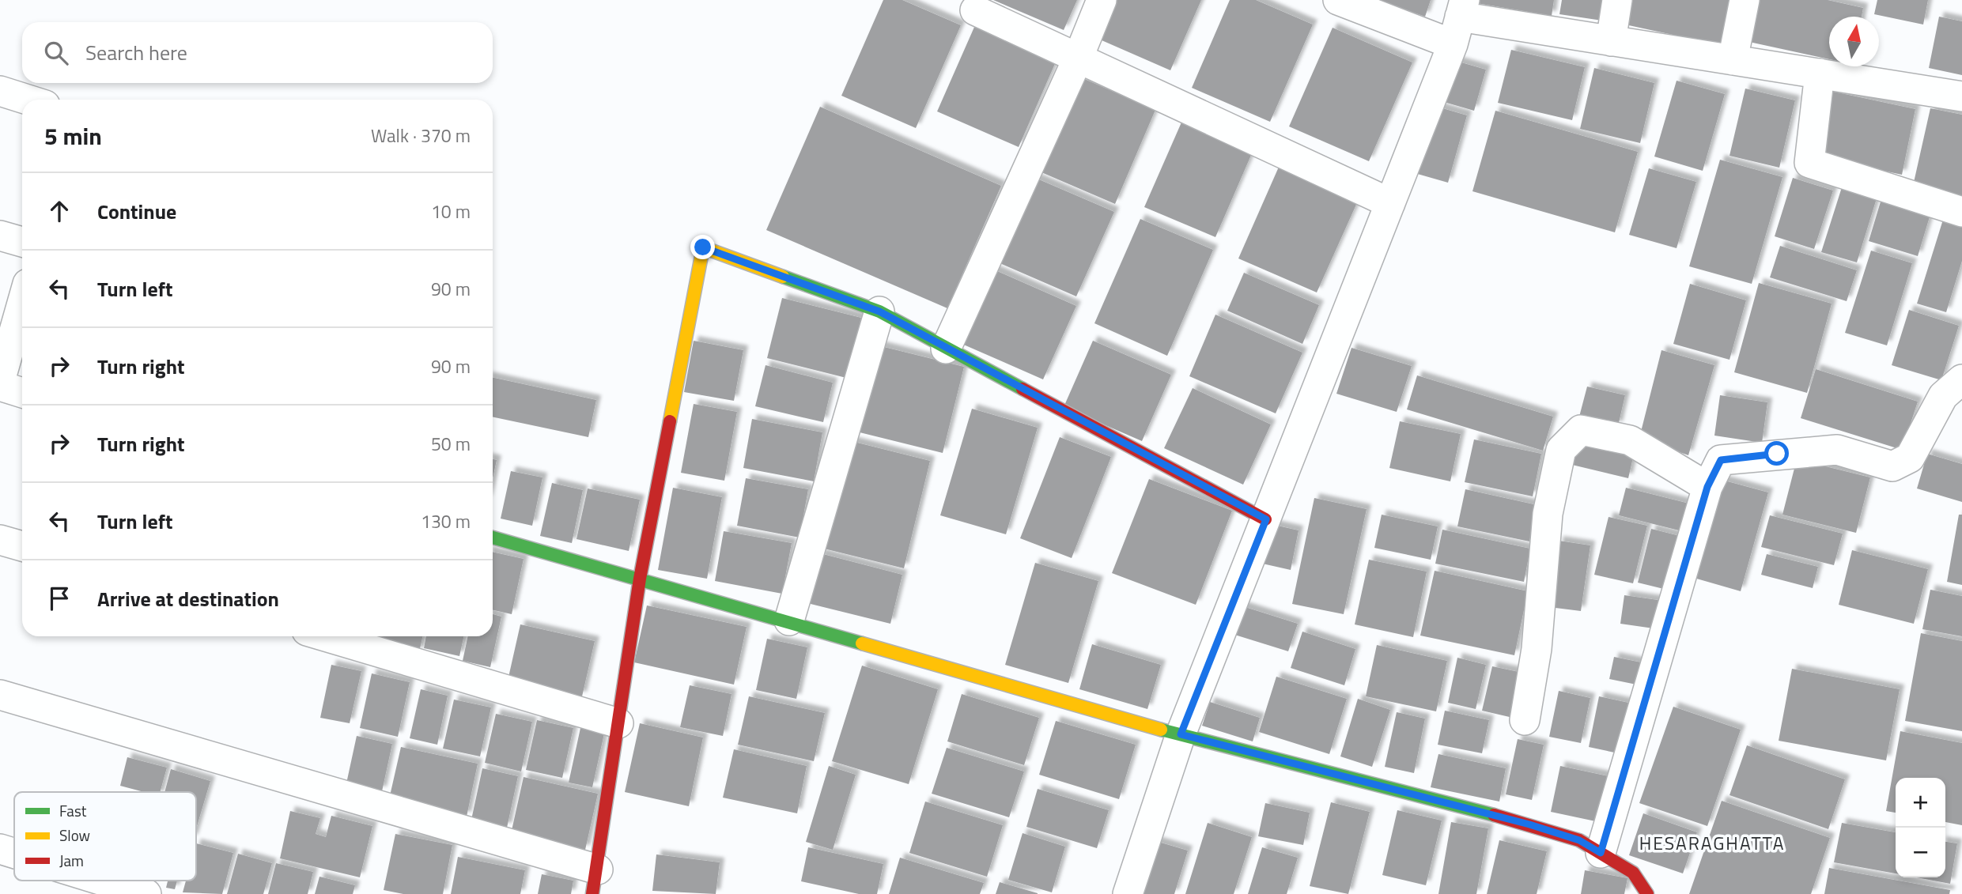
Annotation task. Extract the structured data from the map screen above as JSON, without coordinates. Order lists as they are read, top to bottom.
{
  "districts": ["HESARAGHATTA"],
  "legend": ["Fast", "Slow", "Jam"],
  "north": "top",
  "page": {
    "search": "Search here",
    "heading": ["5 min", "Walk · 370 m"],
    "list": [
      ["Continue", "10 m"],
      ["Turn left", "90 m"],
      ["Turn right", "90 m"],
      ["Turn right", "50 m"],
      ["Turn left", "130 m"],
      "Arrive at destination"
    ],
    "map_buttons": ["+", "−"]
  }
}
